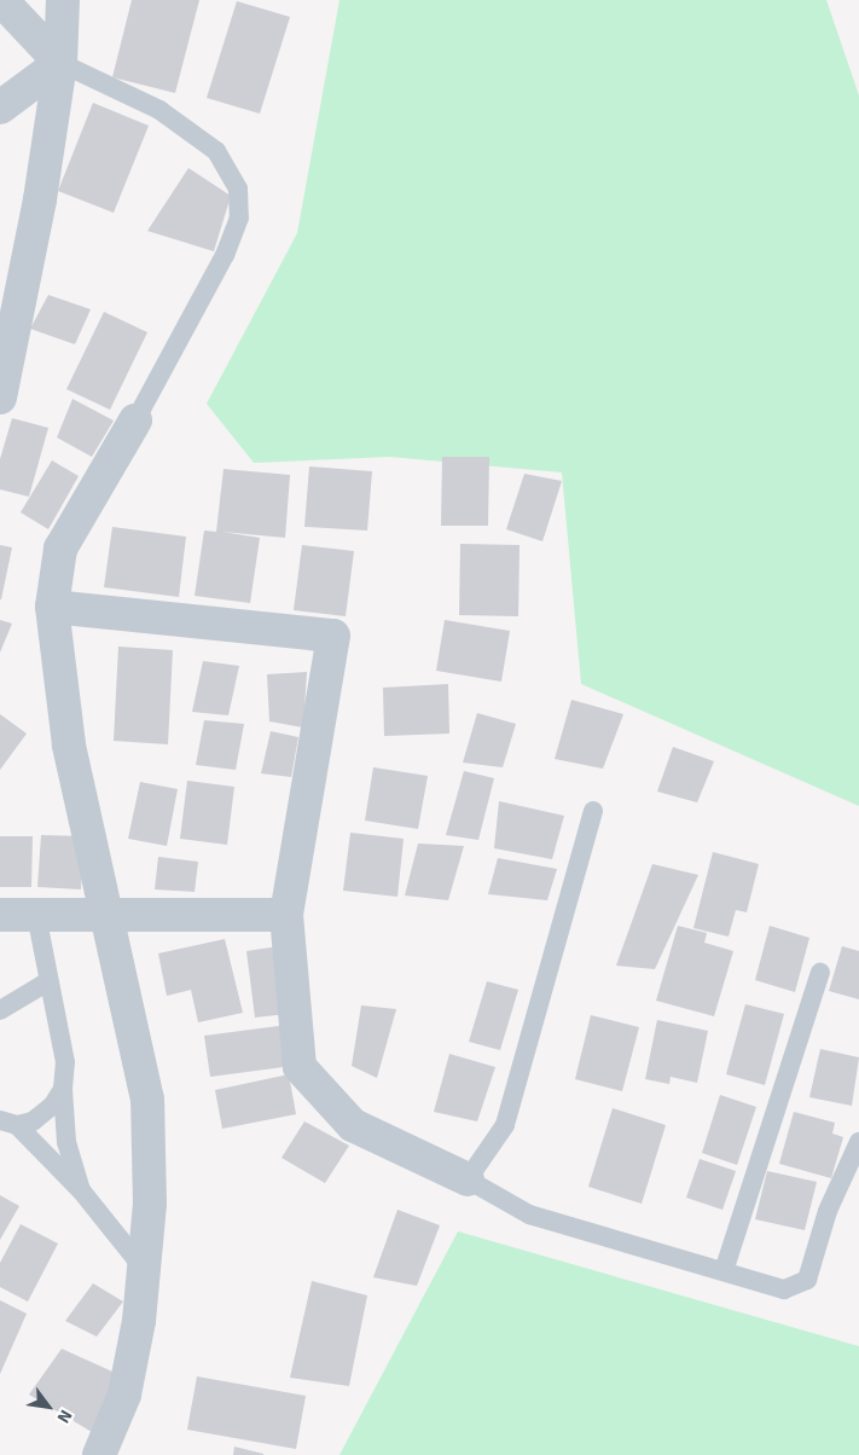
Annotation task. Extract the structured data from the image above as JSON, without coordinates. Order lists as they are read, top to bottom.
{
  "north": "bottom right"
}
